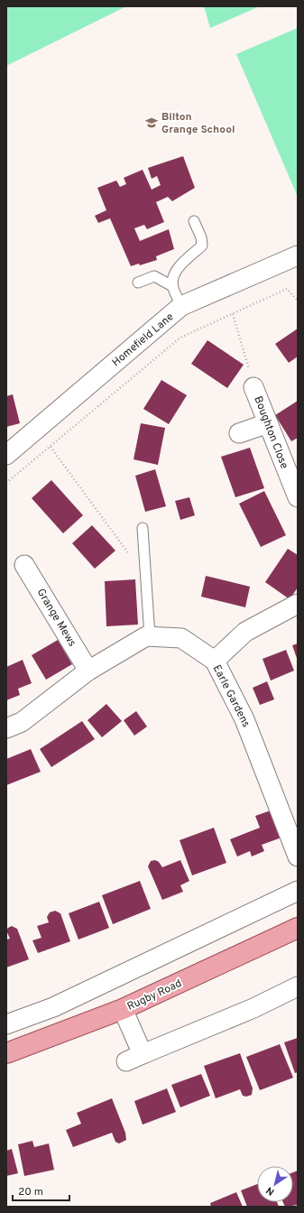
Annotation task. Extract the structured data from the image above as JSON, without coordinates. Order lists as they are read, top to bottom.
{
  "streets": {
    "main road": ["Rugby Road"],
    "street": [
      "Homefield Lane",
      "Boughton Close",
      "Grange Mews",
      "Earle Gardens"
    ]
  },
  "crossings": [
    ["Grange Mews", "Earle Gardens"]
  ],
  "places": {
    "school or university": ["Bilton Grange School"]
  },
  "scale_bar": "20 m",
  "north": "bottom left"
}
